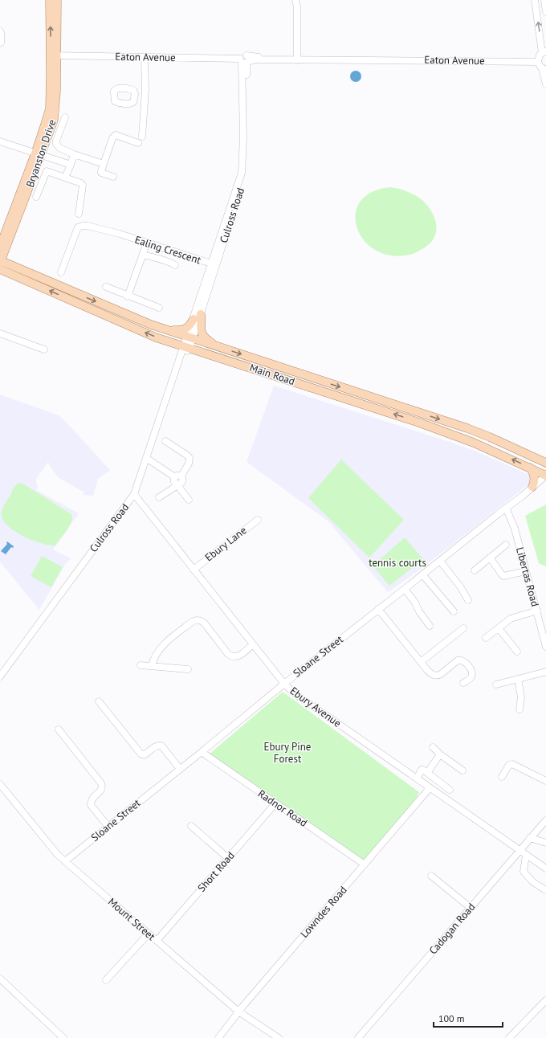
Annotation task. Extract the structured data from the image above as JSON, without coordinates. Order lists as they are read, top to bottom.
{
  "streets": {
    "main road": ["Bryanston Drive", "Main Road"],
    "street": [
      "Eaton Avenue",
      "Culross Road",
      "Ealing Crescent",
      "Ebury Lane",
      "Libertas Road",
      "Sloane Street",
      "Ebury Avenue",
      "Radnor Road",
      "Short Road",
      "Lowndes Road",
      "Mount Street",
      "Cadogan Road"
    ]
  },
  "crossings": [
    ["Eaton Avenue", "Bryanston Drive"],
    ["Eaton Avenue", "Culross Road"],
    ["Bryanston Drive", "Main Road"],
    ["Culross Road", "Ealing Crescent"],
    ["Culross Road", "Main Road"],
    ["Culross Road", "Ebury Avenue"],
    ["Main Road", "Sloane Street"],
    ["Ebury Lane", "Ebury Avenue"],
    ["Libertas Road", "Sloane Street"],
    ["Sloane Street", "Ebury Avenue"],
    ["Sloane Street", "Radnor Road"],
    ["Sloane Street", "Mount Street"],
    ["Ebury Avenue", "Lowndes Road"],
    ["Ebury Avenue", "Cadogan Road"],
    ["Radnor Road", "Short Road"],
    ["Radnor Road", "Lowndes Road"],
    ["Short Road", "Mount Street"],
    ["Lowndes Road", "Mount Street"]
  ],
  "parks": ["tennis courts", "Ebury Pine Forest"],
  "scale_bar": "100 m"
}
